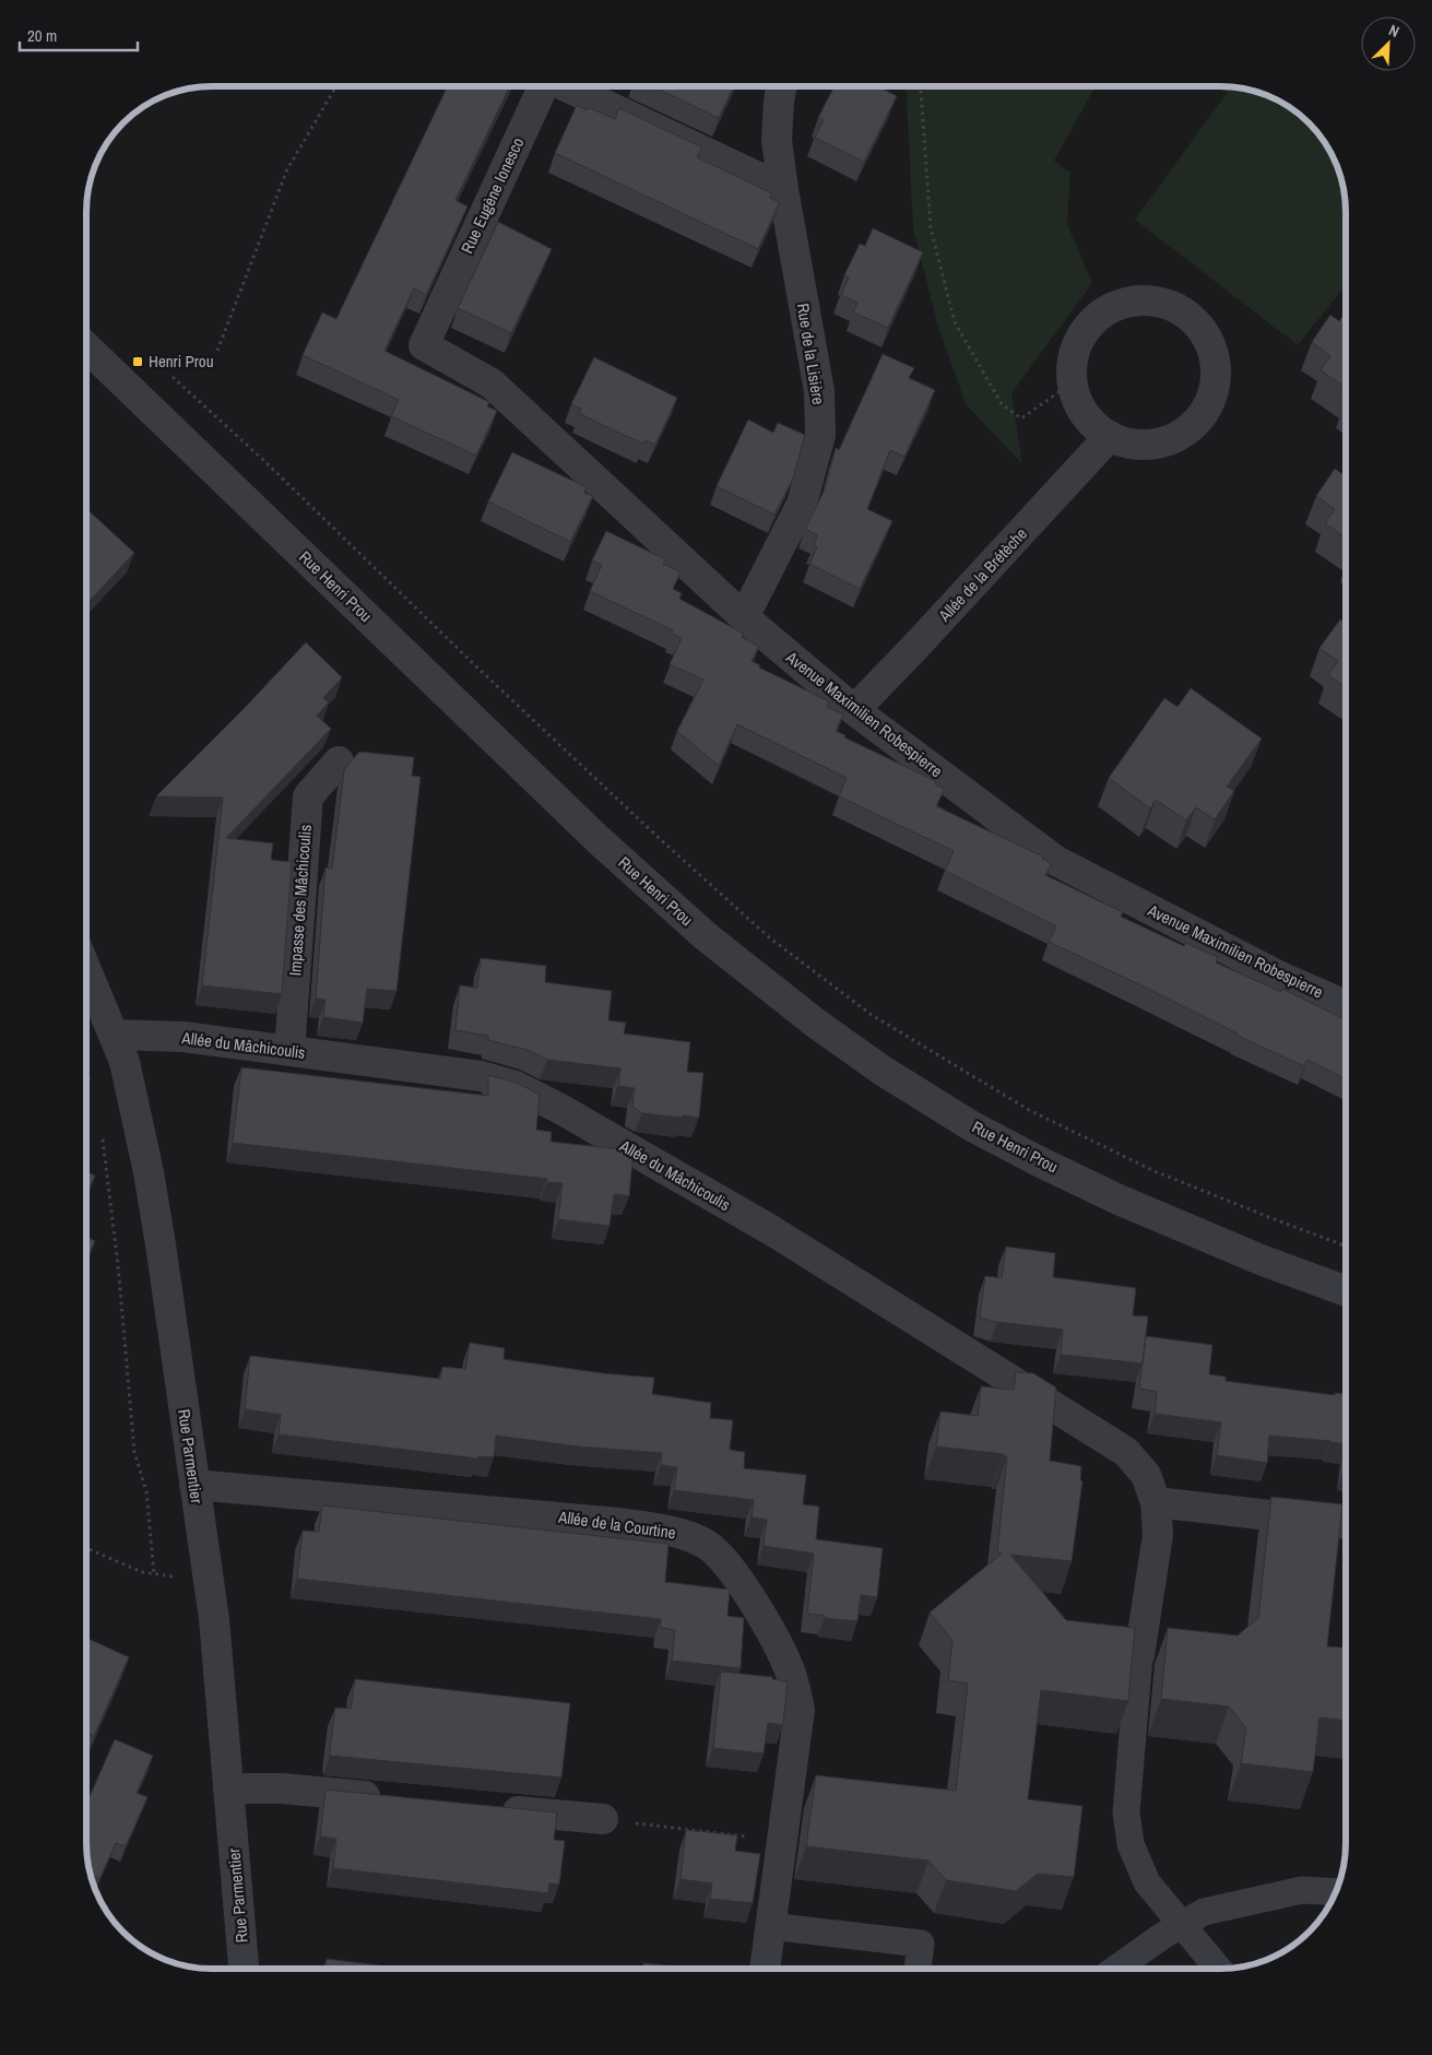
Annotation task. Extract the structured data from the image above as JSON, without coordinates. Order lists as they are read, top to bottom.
{
  "streets": {
    "street": [
      "Rue Eugène Ionesco",
      "Rue de la Lisière",
      "Allée de la Brétèche",
      "Rue Henri Prou",
      "Avenue Maximilien Robespierre",
      "Impasse des Mâchicoulis",
      "Allée du Mâchicoulis",
      "Rue Parmentier",
      "Allée de la Courtine"
    ]
  },
  "crossings": [
    ["Rue Eugène Ionesco", "Rue de la Lisière"],
    ["Rue Eugène Ionesco", "Avenue Maximilien Robespierre"],
    ["Rue de la Lisière", "Avenue Maximilien Robespierre"],
    ["Allée de la Brétèche", "Avenue Maximilien Robespierre"],
    ["Impasse des Mâchicoulis", "Allée du Mâchicoulis"],
    ["Allée du Mâchicoulis", "Rue Parmentier"],
    ["Rue Parmentier", "Allée de la Courtine"]
  ],
  "places": {
    "transit": ["Henri Prou"]
  },
  "scale_bar": "20 m",
  "north": "top right"
}
